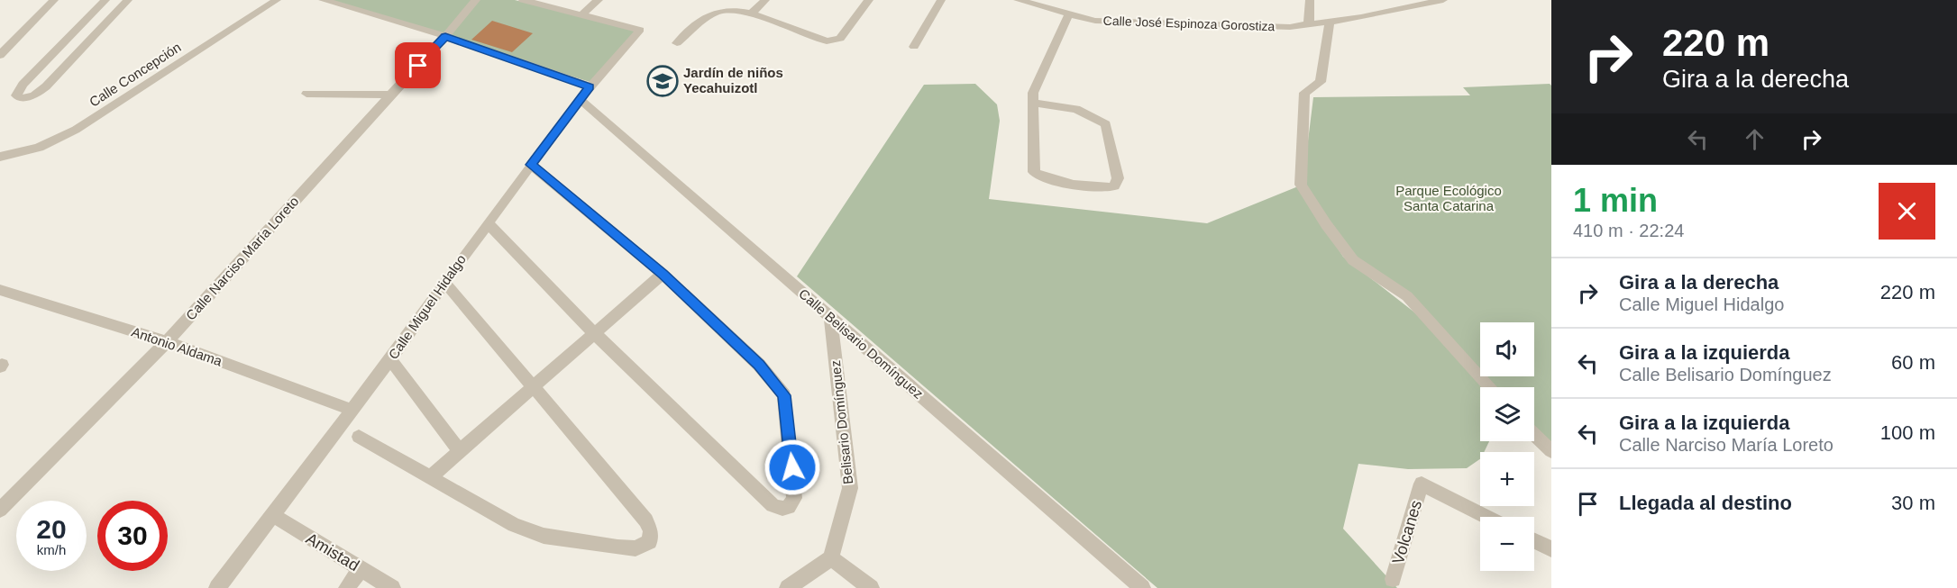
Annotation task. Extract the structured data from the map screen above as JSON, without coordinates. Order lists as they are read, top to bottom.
{
  "streets": {
    "street": [
      "Calle José Espinoza Gorostiza",
      "Calle Concepción",
      "Calle Narciso María Loreto",
      "Calle Miguel Hidalgo",
      "Calle Belisario Domínguez",
      "Antonio Aldama",
      "Belisario Domínguez",
      "Volcanes",
      "Amistad"
    ]
  },
  "crossings": [
    ["Calle Narciso María Loreto", "Antonio Aldama"],
    ["Calle Miguel Hidalgo", "Calle Belisario Domínguez"],
    ["Calle Miguel Hidalgo", "Antonio Aldama"],
    ["Calle Miguel Hidalgo", "Amistad"],
    ["Calle Belisario Domínguez", "Belisario Domínguez"]
  ],
  "parks": ["Parque Ecológico Santa Catarina"],
  "places": {
    "school or university": ["Jardín de niños Yecahuizotl"]
  },
  "page": {
    "turn": ["220 m", "Gira a la derecha"],
    "heading": ["1 min", "410 m · 22:24"],
    "list": [
      {
        "name": "Gira a la derecha",
        "note": "Calle Miguel Hidalgo",
        "value": "220 m"
      },
      {
        "name": "Gira a la izquierda",
        "note": "Calle Belisario Domínguez",
        "value": "60 m"
      },
      {
        "name": "Gira a la izquierda",
        "note": "Calle Narciso María Loreto",
        "value": "100 m"
      },
      {
        "name": "Llegada al destino",
        "value": "30 m"
      }
    ],
    "map_buttons": ["+", "−"],
    "speed": "20 km/h",
    "limit": "30"
  }
}
